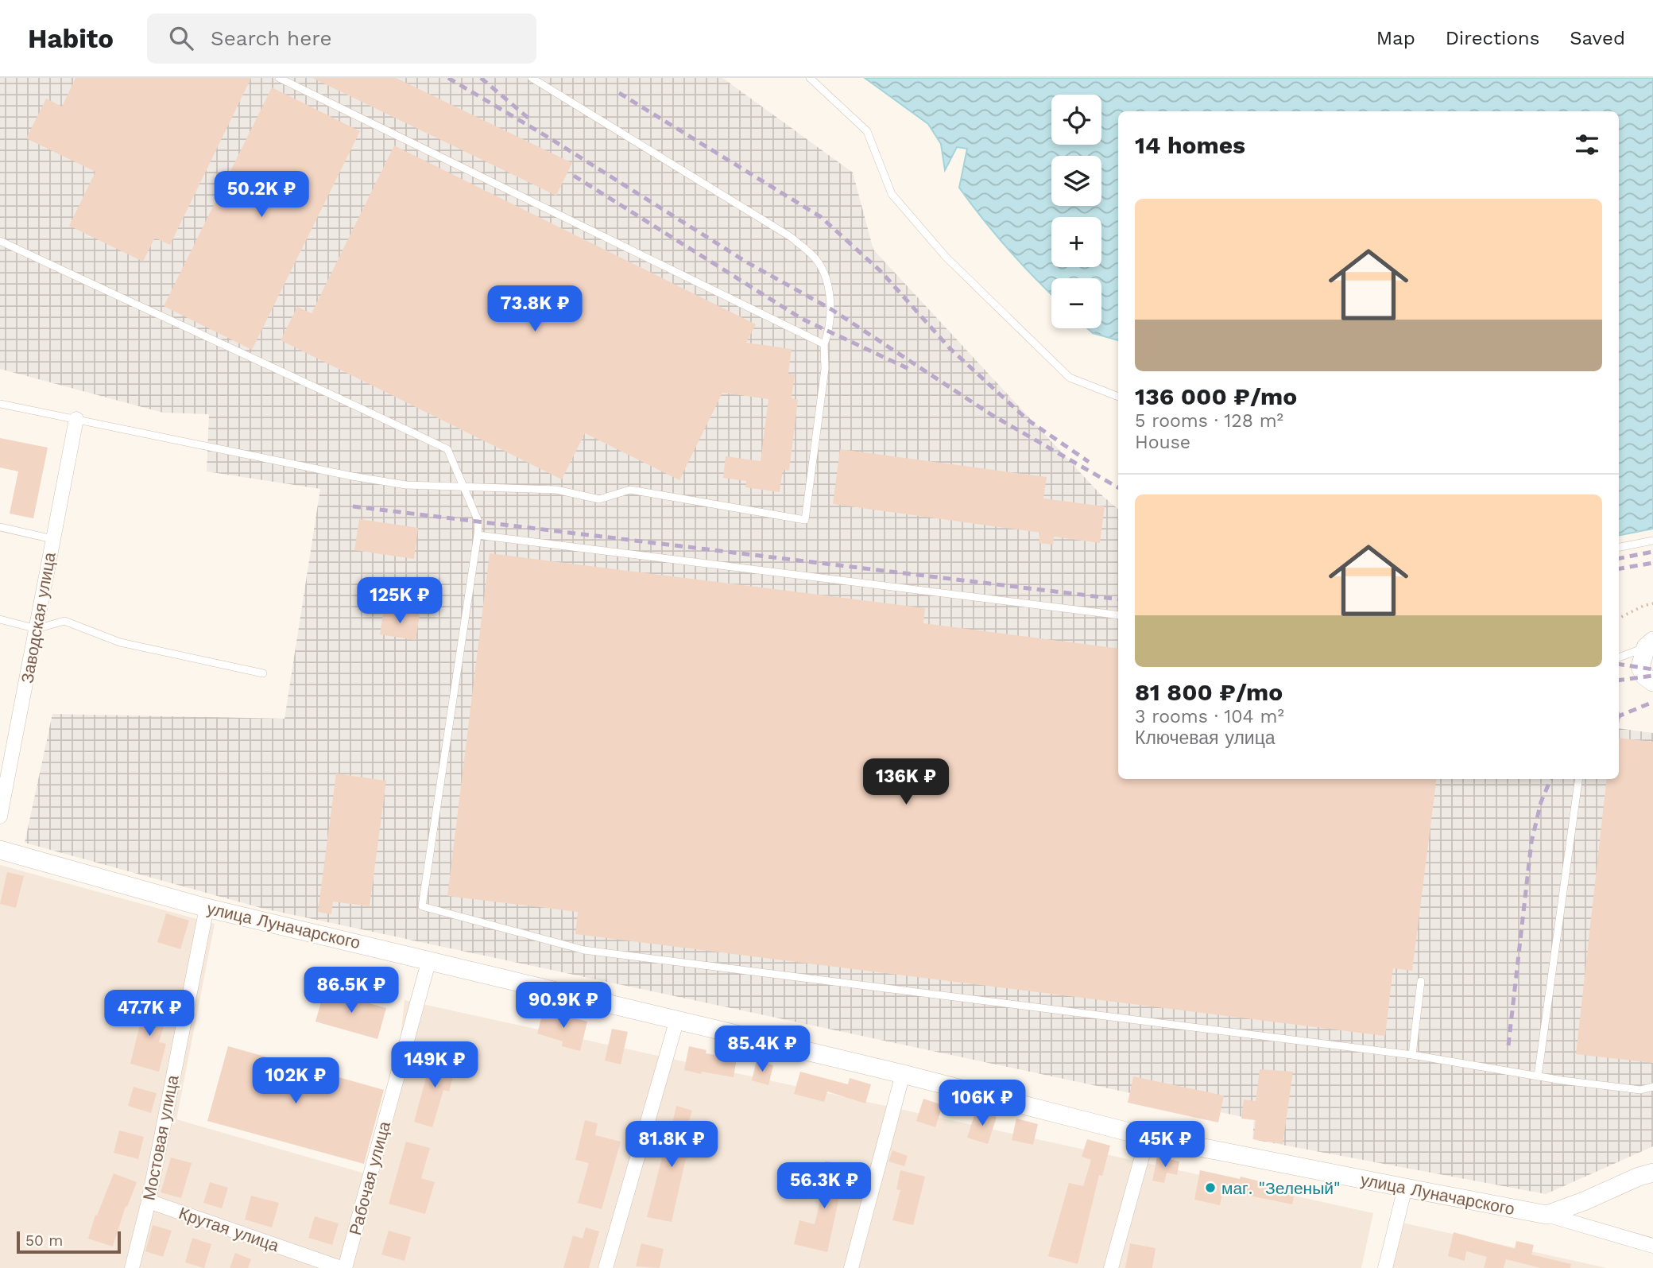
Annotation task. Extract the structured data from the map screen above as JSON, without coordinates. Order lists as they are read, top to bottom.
{
  "streets": {
    "street": [
      "Заводская улица",
      "улица Луначарского",
      "Мостовая улица",
      "Рабочая улица",
      "Крутая улица"
    ]
  },
  "crossings": [
    ["улица Луначарского", "Мостовая улица"],
    ["улица Луначарского", "Рабочая улица"],
    ["Мостовая улица", "Крутая улица"],
    ["Рабочая улица", "Крутая улица"]
  ],
  "places": ["маг. \"Зеленый\""],
  "scale_bar": "50 m",
  "page": {
    "header": "Habito",
    "search": "Search here",
    "nav": ["Map", "Directions", "Saved"],
    "map_buttons": ["+", "−"],
    "heading": "14 homes",
    "price": [
      "50.2K ₽",
      "73.8K ₽",
      "125K ₽",
      "136K ₽",
      "86.5K ₽",
      "90.9K ₽",
      "47.7K ₽",
      "85.4K ₽",
      "149K ₽",
      "102K ₽",
      "106K ₽",
      "81.8K ₽",
      "45K ₽",
      "56.3K ₽"
    ],
    "list": [
      {
        "name": "136 000 ₽/mo",
        "note": "5 rooms · 128 m² · House"
      },
      {
        "name": "81 800 ₽/mo",
        "note": "3 rooms · 104 m² · Ключевая улица"
      }
    ],
    "scale": "50 m"
  }
}
